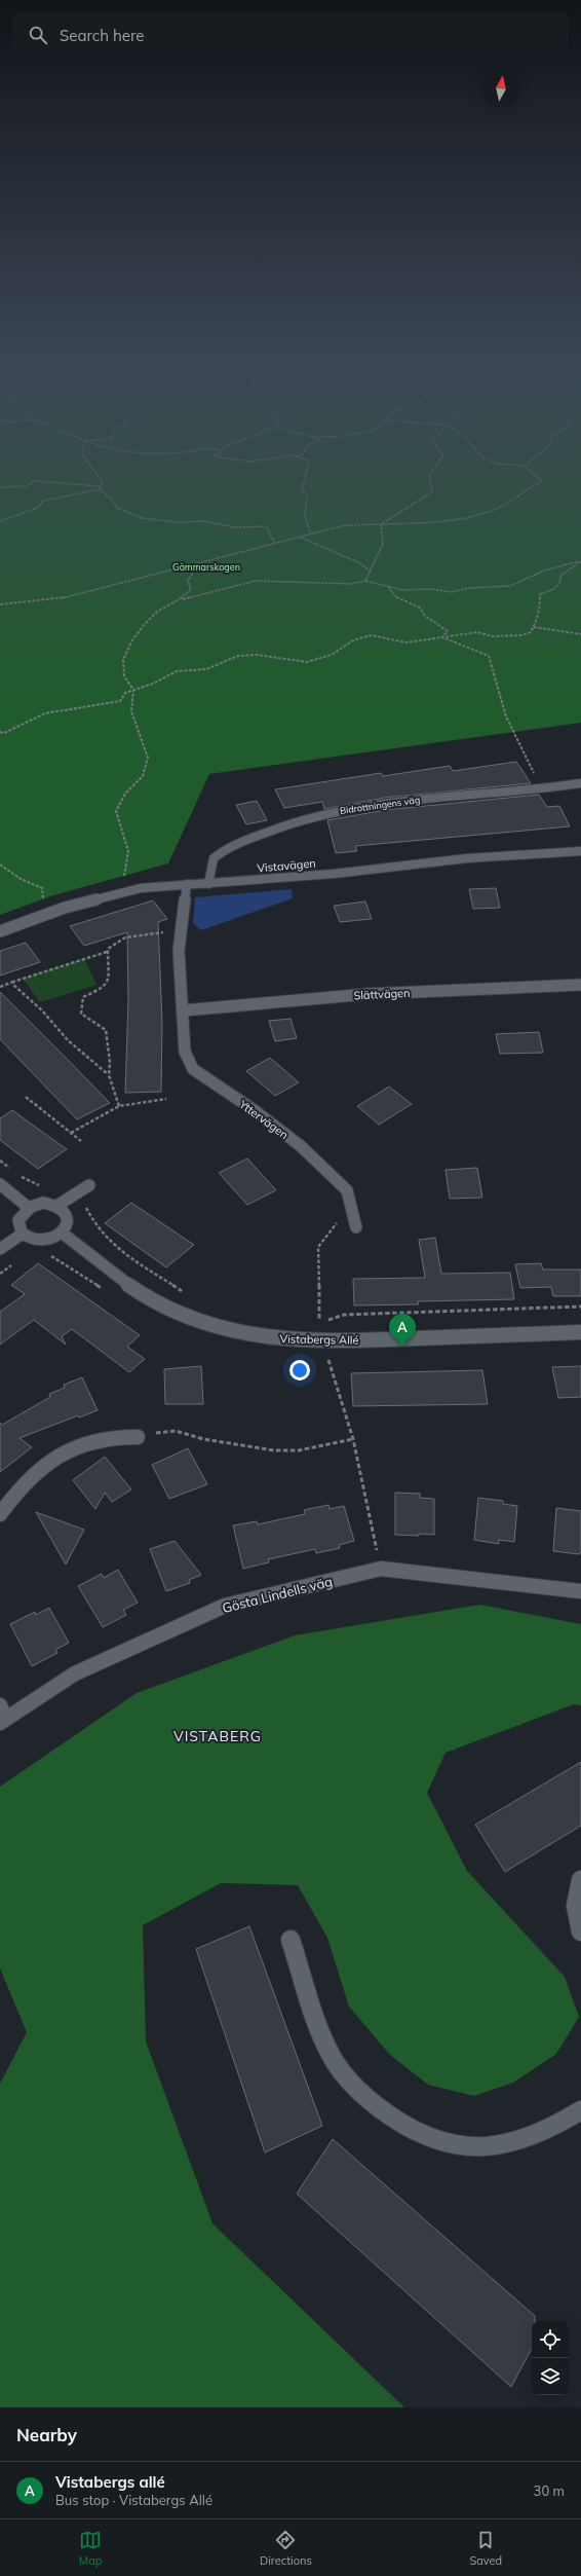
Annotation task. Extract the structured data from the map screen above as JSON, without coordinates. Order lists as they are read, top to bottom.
{
  "streets": {
    "street": [
      "Bidrottningens väg",
      "Vistavägen",
      "Slättvägen",
      "Yttervägen",
      "Vistabergs Allé",
      "Gösta Lindells väg"
    ]
  },
  "crossings": [
    ["Bidrottningens väg", "Vistavägen"],
    ["Vistavägen", "Yttervägen"],
    ["Slättvägen", "Yttervägen"]
  ],
  "districts": ["VISTABERG"],
  "parks": ["Gömmarskogen"],
  "north": "top",
  "page": {
    "search": "Search here",
    "pins": "A",
    "heading": "Nearby",
    "list": [
      {
        "mark": "A",
        "name": "Vistabergs allé",
        "note": "Bus stop · Vistabergs Allé",
        "value": "30 m"
      }
    ],
    "nav": ["Map", "Directions", "Saved"]
  }
}
